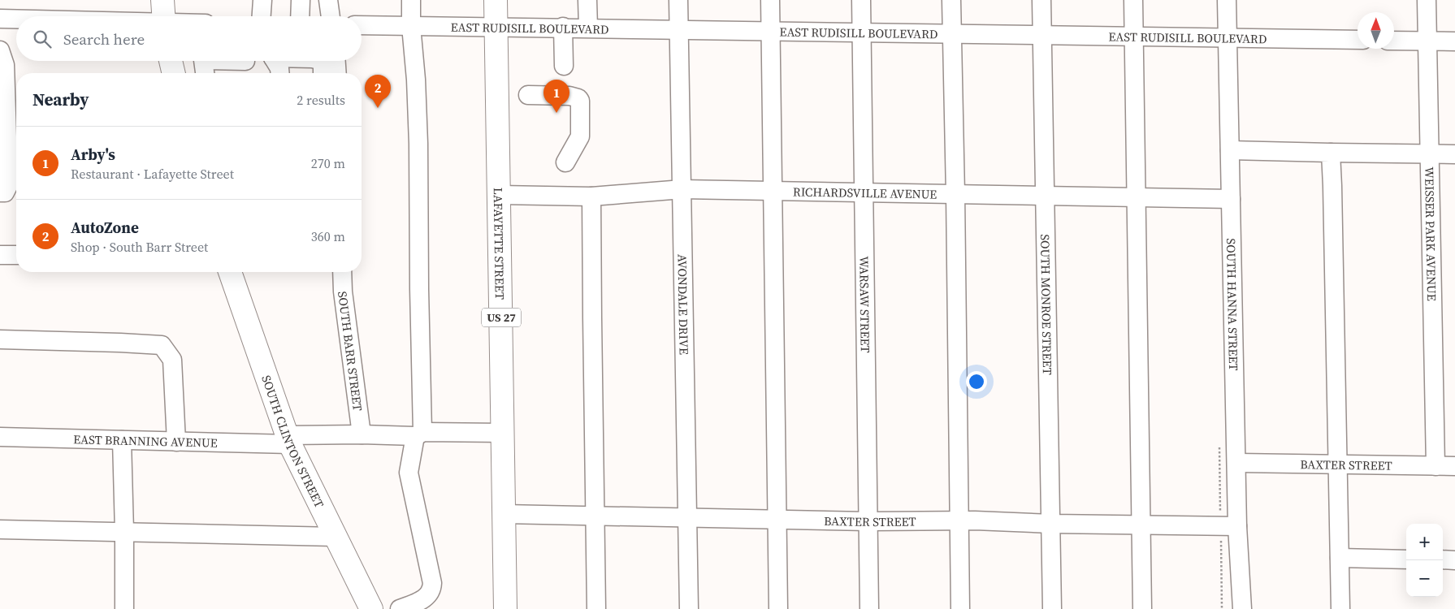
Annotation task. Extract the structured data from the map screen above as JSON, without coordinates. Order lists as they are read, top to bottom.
{
  "streets": {
    "highway": ["LAFAYETTE STREET", "US 27", "SOUTH CLINTON STREET"],
    "street": [
      "EAST RUDISILL BOULEVARD",
      "RICHARDSVILLE AVENUE",
      "WEISSER PARK AVENUE",
      "AVONDALE DRIVE",
      "WARSAW STREET",
      "SOUTH MONROE STREET",
      "SOUTH HANNA STREET",
      "SOUTH BARR STREET",
      "EAST BRANNING AVENUE",
      "BAXTER STREET"
    ]
  },
  "crossings": [
    ["EAST RUDISILL BOULEVARD", "LAFAYETTE STREET"],
    ["EAST RUDISILL BOULEVARD", "AVONDALE DRIVE"],
    ["EAST RUDISILL BOULEVARD", "WARSAW STREET"],
    ["EAST RUDISILL BOULEVARD", "SOUTH MONROE STREET"],
    ["EAST RUDISILL BOULEVARD", "SOUTH HANNA STREET"],
    ["RICHARDSVILLE AVENUE", "LAFAYETTE STREET"],
    ["RICHARDSVILLE AVENUE", "AVONDALE DRIVE"],
    ["RICHARDSVILLE AVENUE", "WARSAW STREET"],
    ["RICHARDSVILLE AVENUE", "SOUTH MONROE STREET"],
    ["RICHARDSVILLE AVENUE", "SOUTH HANNA STREET"],
    ["WEISSER PARK AVENUE", "BAXTER STREET"],
    ["LAFAYETTE STREET", "EAST BRANNING AVENUE"],
    ["LAFAYETTE STREET", "BAXTER STREET"],
    ["AVONDALE DRIVE", "BAXTER STREET"],
    ["WARSAW STREET", "BAXTER STREET"],
    ["SOUTH MONROE STREET", "BAXTER STREET"],
    ["SOUTH HANNA STREET", "BAXTER STREET"],
    ["SOUTH BARR STREET", "EAST BRANNING AVENUE"],
    ["EAST BRANNING AVENUE", "SOUTH CLINTON STREET"]
  ],
  "north": "top",
  "page": {
    "search": "Search here",
    "heading": ["Nearby", "2 results"],
    "pins": ["2", "1"],
    "list": [
      {
        "mark": "1",
        "name": "Arby's",
        "note": "Restaurant · Lafayette Street",
        "value": "270 m"
      },
      {
        "mark": "2",
        "name": "AutoZone",
        "note": "Shop · South Barr Street",
        "value": "360 m"
      }
    ],
    "map_buttons": ["+", "−"]
  }
}
